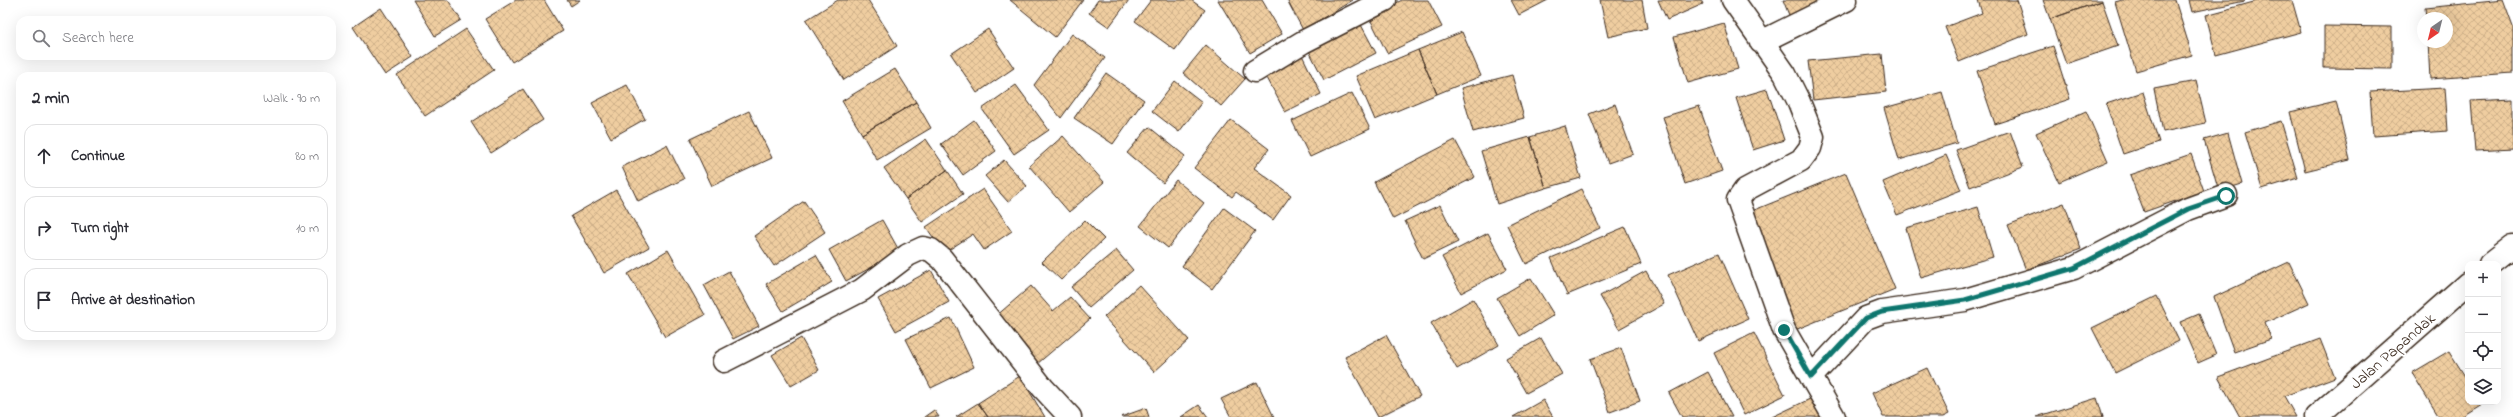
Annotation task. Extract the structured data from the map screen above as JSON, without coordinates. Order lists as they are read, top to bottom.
{
  "streets": {
    "street": ["Jalan Papandak"]
  },
  "north": "bottom left",
  "page": {
    "search": "Search here",
    "heading": ["2 min", "Walk · 90 m"],
    "list": [
      ["Continue", "80 m"],
      ["Turn right", "10 m"],
      "Arrive at destination"
    ],
    "map_buttons": ["+", "−"]
  }
}
